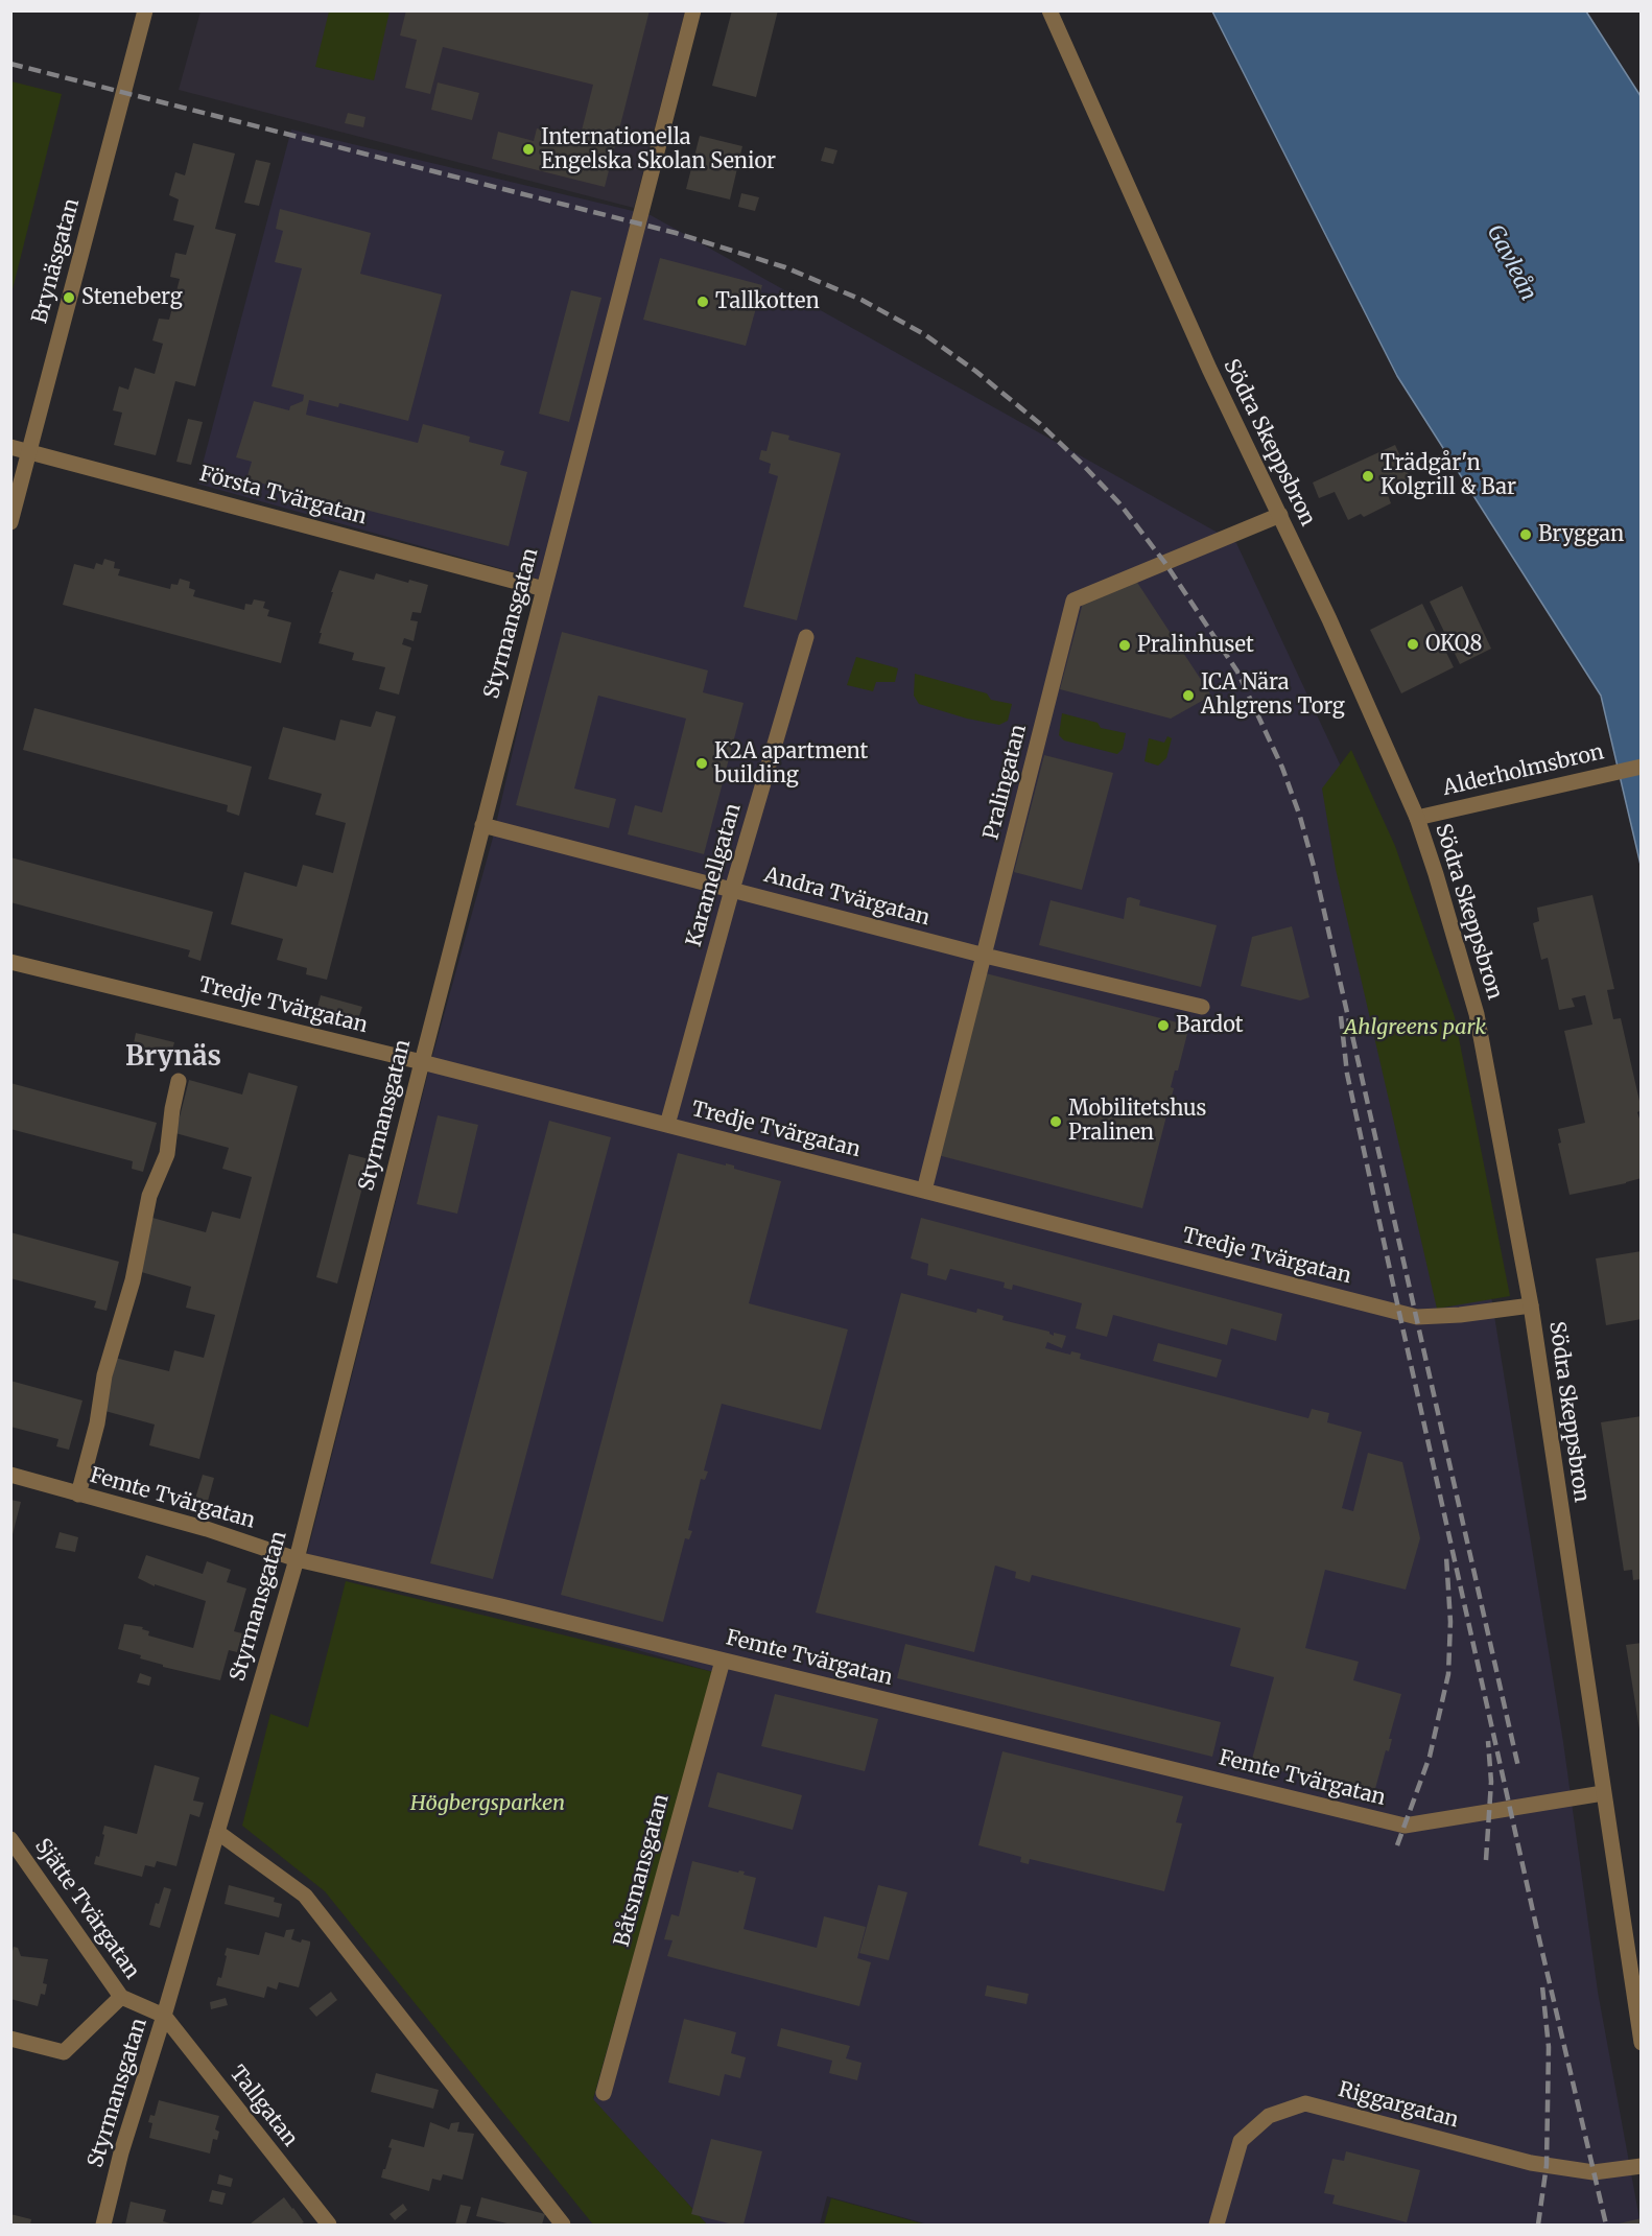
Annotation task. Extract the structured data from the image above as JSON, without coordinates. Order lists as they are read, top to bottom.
{
  "streets": {
    "street": [
      "Brynäsgatan",
      "Södra Skeppsbron",
      "Första Tvärgatan",
      "Styrmansgatan",
      "Alderholmsbron",
      "Pralingatan",
      "Karamellgatan",
      "Andra Tvärgatan",
      "Tredje Tvärgatan",
      "Femte Tvärgatan",
      "Båtsmansgatan",
      "Sjätte Tvärgatan",
      "Riggargatan",
      "Tallgatan"
    ]
  },
  "crossings": [
    ["Brynäsgatan", "Första Tvärgatan"],
    ["Södra Skeppsbron", "Alderholmsbron"],
    ["Södra Skeppsbron", "Pralingatan"],
    ["Södra Skeppsbron", "Tredje Tvärgatan"],
    ["Södra Skeppsbron", "Femte Tvärgatan"],
    ["Första Tvärgatan", "Styrmansgatan"],
    ["Styrmansgatan", "Andra Tvärgatan"],
    ["Styrmansgatan", "Tredje Tvärgatan"],
    ["Styrmansgatan", "Femte Tvärgatan"],
    ["Styrmansgatan", "Sjätte Tvärgatan"],
    ["Styrmansgatan", "Tallgatan"],
    ["Pralingatan", "Andra Tvärgatan"],
    ["Pralingatan", "Tredje Tvärgatan"],
    ["Karamellgatan", "Andra Tvärgatan"],
    ["Karamellgatan", "Tredje Tvärgatan"],
    ["Femte Tvärgatan", "Båtsmansgatan"],
    ["Sjätte Tvärgatan", "Tallgatan"]
  ],
  "districts": ["Brynäs"],
  "water": ["Gavleån"],
  "parks": ["Ahlgreens park", "Högbergsparken"],
  "places": [
    "Internationella Engelska Skolan Senior",
    "Steneberg",
    "Tallkotten",
    "Trädgår'n Kolgrill & Bar",
    "Bryggan",
    "OKQ8",
    "Pralinhuset",
    "ICA Nära Ahlgrens Torg",
    "K2A apartment building",
    "Bardot",
    "Mobilitetshus Pralinen"
  ]
}
